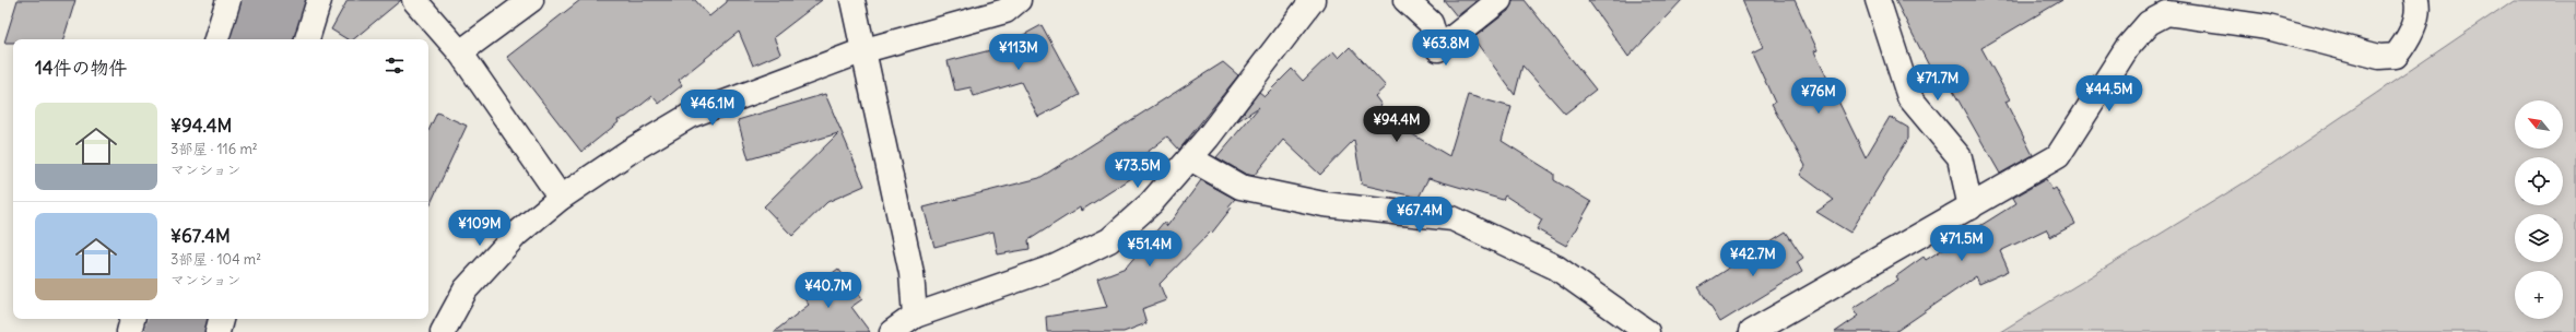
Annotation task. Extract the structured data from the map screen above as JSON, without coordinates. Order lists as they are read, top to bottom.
{
  "north": "top left",
  "page": {
    "price": [
      "¥63.8M",
      "¥113M",
      "¥71.7M",
      "¥44.5M",
      "¥76M",
      "¥46.1M",
      "¥94.4M",
      "¥73.5M",
      "¥67.4M",
      "¥109M",
      "¥71.5M",
      "¥51.4M",
      "¥42.7M",
      "¥40.7M"
    ],
    "heading": "14件の物件",
    "list": [
      {
        "name": "¥94.4M",
        "note": "3部屋 · 116 m² · マンション"
      },
      {
        "name": "¥67.4M",
        "note": "3部屋 · 104 m² · マンション"
      }
    ],
    "map_buttons": "+"
  }
}
